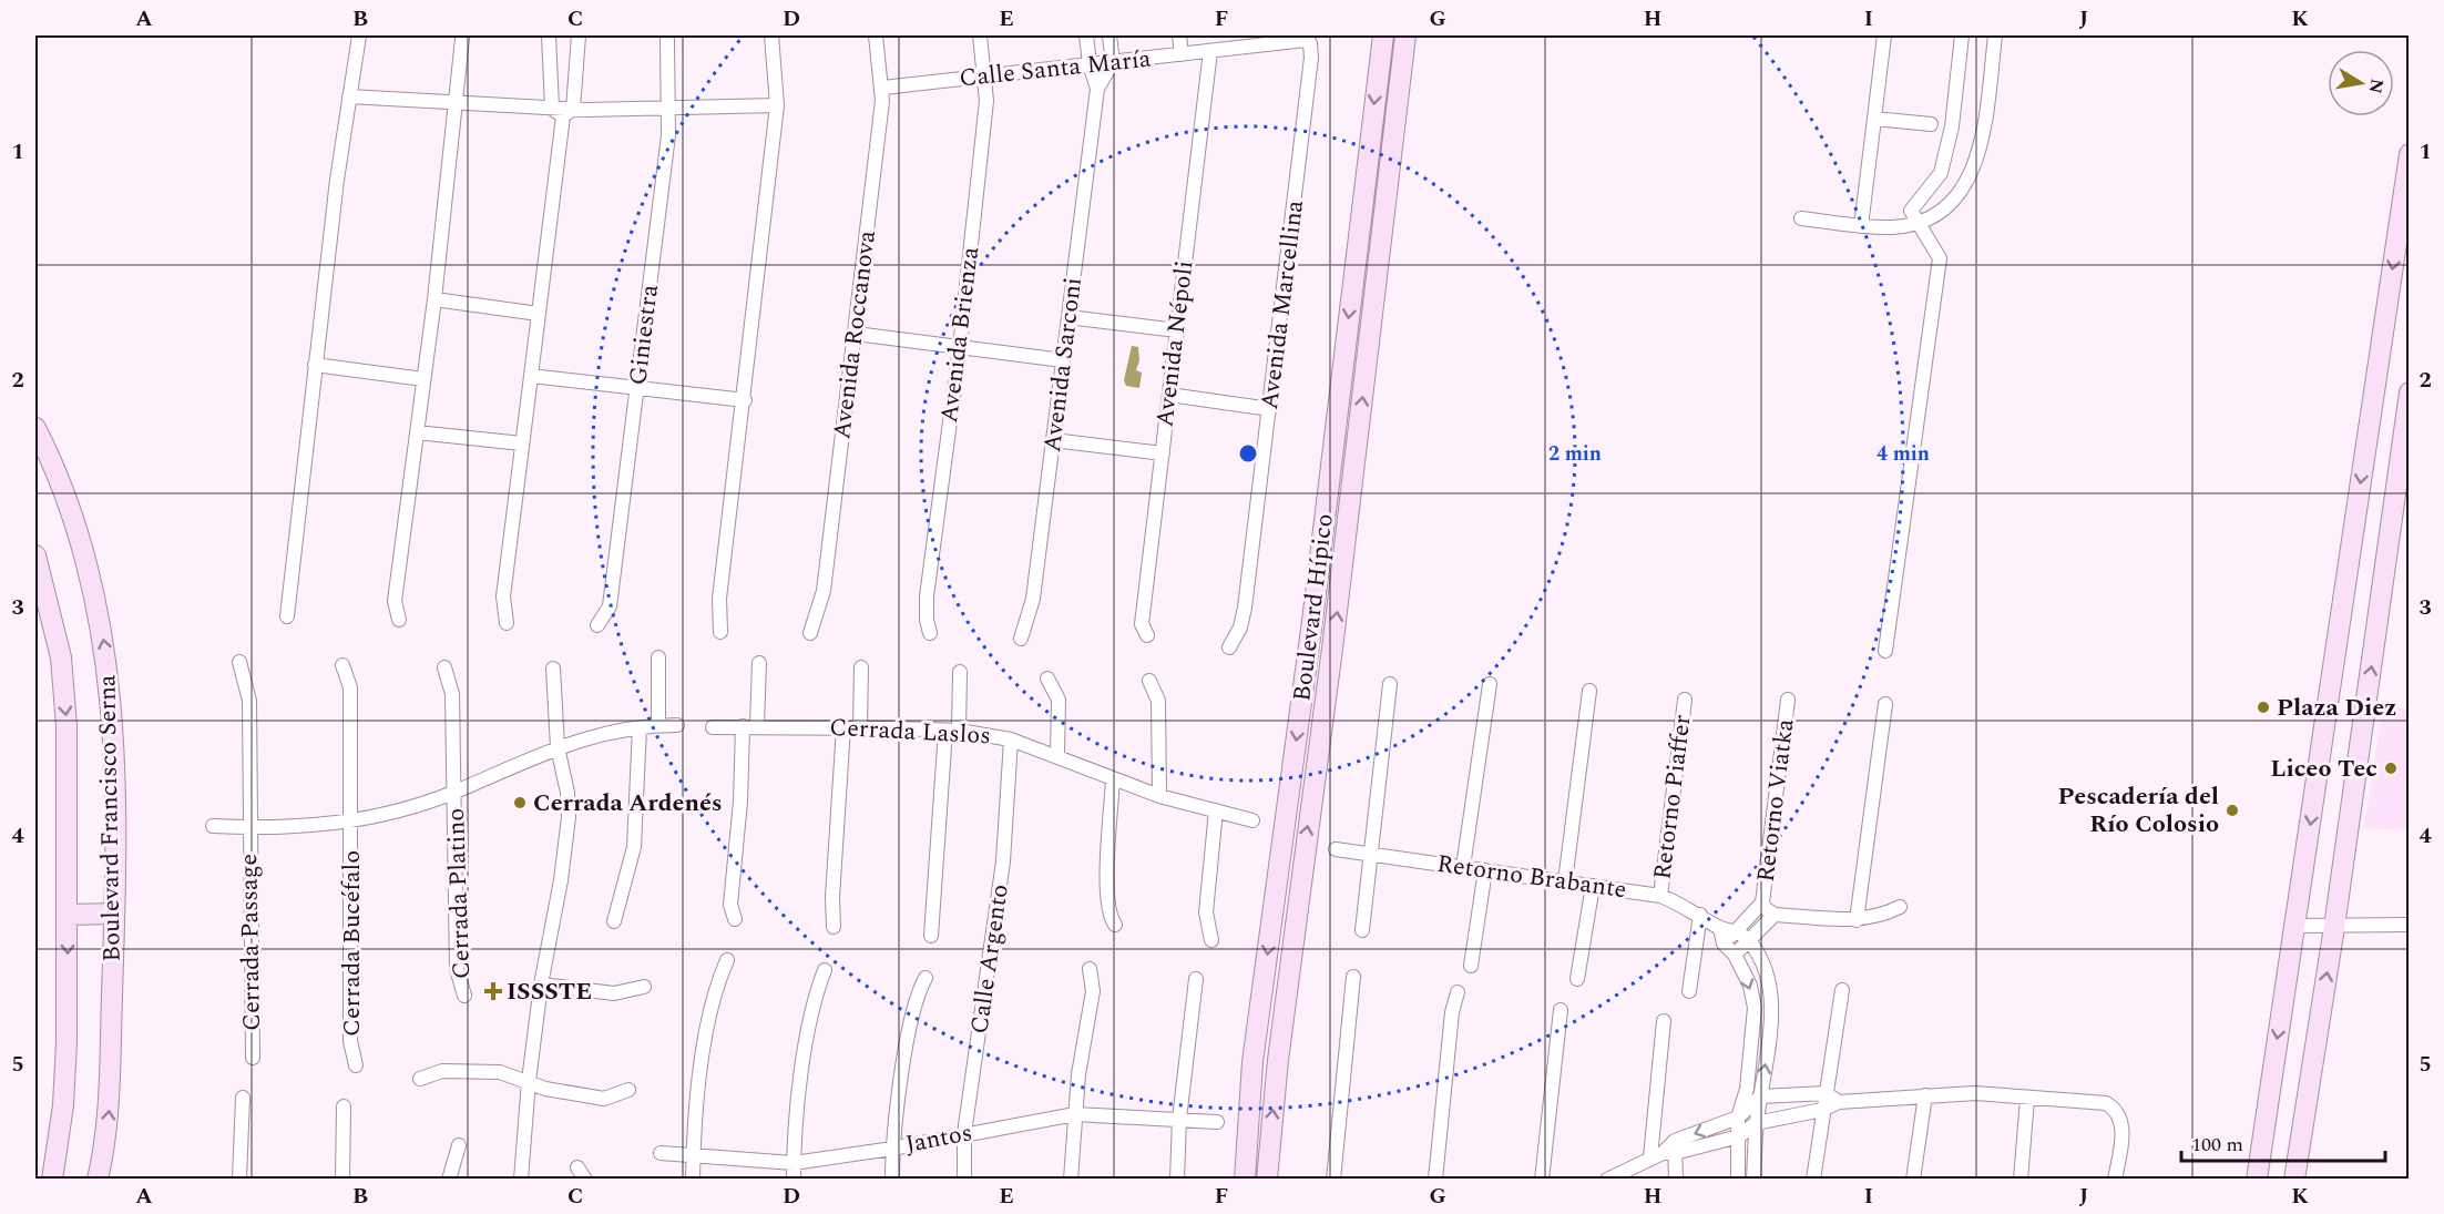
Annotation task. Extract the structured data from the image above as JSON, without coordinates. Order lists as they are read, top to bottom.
{
  "streets": {
    "street": [
      "Calle Santa María",
      "Avenida Marcellina",
      "Giniestra",
      "Avenida Roccanova",
      "Avenida Brienza",
      "Avenida Népoli",
      "Avenida Sarconi",
      "Boulevard Hípico",
      "Cerrada Laslos",
      "Retorno Piaffer",
      "Retorno Viatka",
      "Boulevard Francisco Serna",
      "Retorno Brabante",
      "Cerrada Platino",
      "Cerrada Passage",
      "Cerrada Bucéfalo",
      "Calle Argento",
      "Jantos"
    ]
  },
  "crossings": [
    ["Calle Santa María", "Avenida Marcellina"],
    ["Calle Santa María", "Avenida Roccanova"],
    ["Calle Santa María", "Avenida Brienza"],
    ["Calle Santa María", "Avenida Népoli"],
    ["Calle Santa María", "Avenida Sarconi"],
    ["Cerrada Laslos", "Calle Argento"],
    ["Retorno Piaffer", "Retorno Brabante"],
    ["Calle Argento", "Jantos"]
  ],
  "places": {
    "other": [
      "Plaza Diez",
      "Liceo Tec",
      "Cerrada Ardenés",
      "Pescadería del Río Colosio"
    ],
    "health": ["ISSSTE"]
  },
  "scale_bar": "100 m",
  "north": "right",
  "grid": {
    "columns": [
      "A",
      "B",
      "C",
      "D",
      "E",
      "F",
      "G",
      "H",
      "I",
      "J",
      "K"
    ],
    "rows": [
      "1",
      "2",
      "3",
      "4",
      "5"
    ]
  },
  "rings": ["2 min", "4 min"]
}
